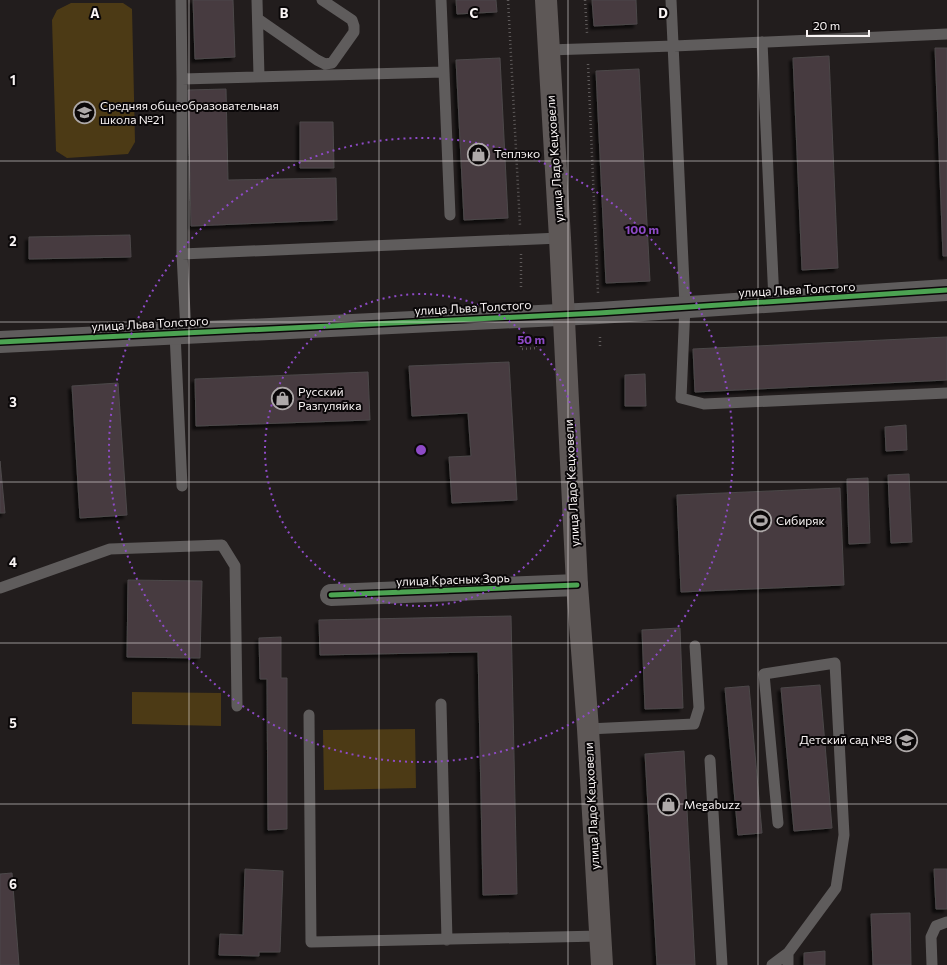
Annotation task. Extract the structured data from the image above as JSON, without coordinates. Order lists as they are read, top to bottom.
{
  "streets": {
    "main road": ["улица Ладо Кецховели"],
    "street": ["улица Льва Толстого", "улица Красных Зорь"]
  },
  "crossings": [
    ["улица Ладо Кецховели", "улица Льва Толстого"],
    ["улица Ладо Кецховели", "улица Красных Зорь"]
  ],
  "places": {
    "school or university": ["Средняя общеобразовательная школа №21", "Детский сад №8"],
    "shop": ["Теплэко", "Русский Разгуляйка", "Megabuzz"],
    "sports": ["Сибиряк"]
  },
  "scale_bar": "20 m",
  "grid": {
    "columns": [
      "A",
      "B",
      "C",
      "D"
    ],
    "rows": [
      "1",
      "2",
      "3",
      "4",
      "5",
      "6"
    ]
  },
  "rings": ["100 m", "50 m"]
}
